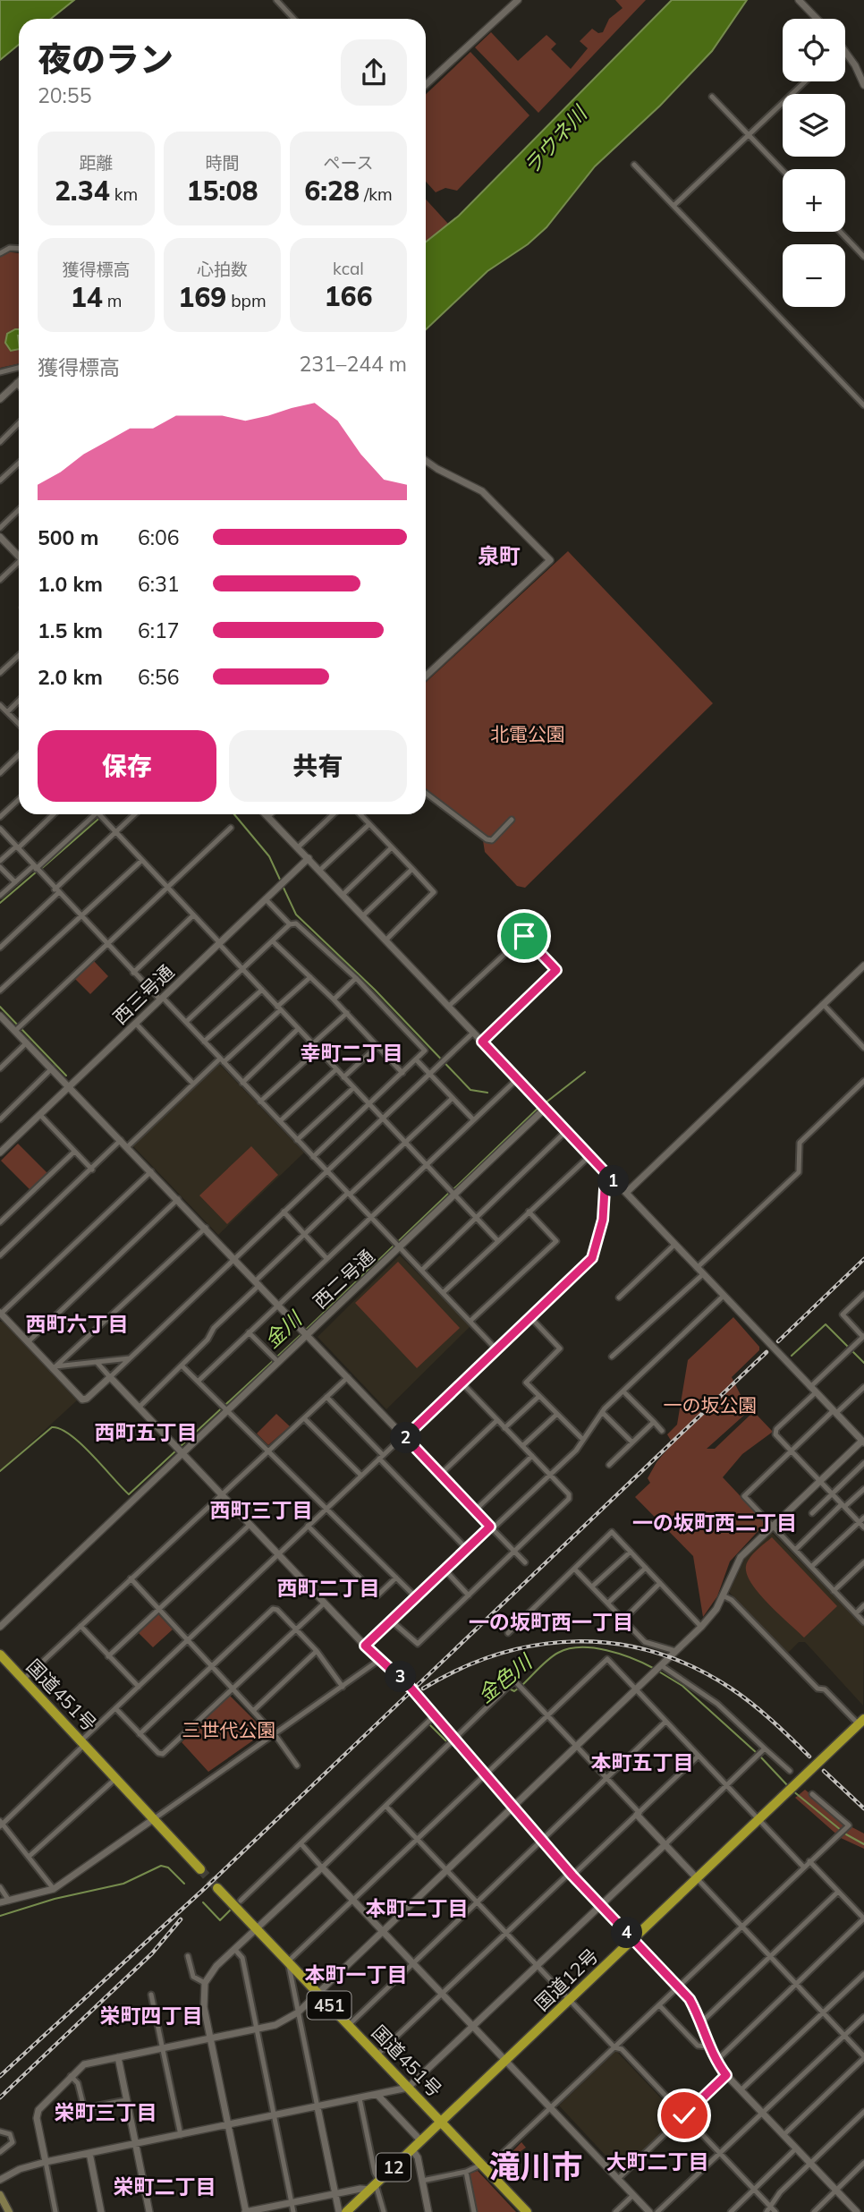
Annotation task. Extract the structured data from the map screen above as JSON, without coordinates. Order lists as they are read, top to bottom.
{
  "streets": {
    "highway": [
      "国道451号",
      "国道12号",
      "451",
      "12"
    ],
    "street": ["西三号通", "西二号通"]
  },
  "crossings": [
    ["国道451号", "国道12号"]
  ],
  "districts": [
    "泉町",
    "幸町二丁目",
    "西町六丁目",
    "西町五丁目",
    "西町三丁目",
    "一の坂町西二丁目",
    "西町二丁目",
    "一の坂町西一丁目",
    "本町五丁目",
    "本町二丁目",
    "本町一丁目",
    "栄町四丁目",
    "栄町三丁目",
    "大町二丁目",
    "滝川市",
    "栄町二丁目"
  ],
  "water": ["ラウネ川", "金川", "金色川"],
  "parks": ["北電公園", "一の坂公園", "三世代公園"],
  "page": {
    "map_buttons": ["+", "−"],
    "heading": ["夜のラン", "20:55"],
    "stats": [
      ["距離", "2.34 km"],
      ["時間", "15:08"],
      ["ペース", "6:28 /km"],
      ["獲得標高", "14 m"],
      ["心拍数", "169 bpm"],
      ["kcal", "166"]
    ],
    "chart": ["獲得標高", "231–244 m"],
    "list": [
      {
        "name": "500 m",
        "note": "6:06"
      },
      {
        "name": "1.0 km",
        "note": "6:31"
      },
      {
        "name": "1.5 km",
        "note": "6:17"
      },
      {
        "name": "2.0 km",
        "note": "6:56"
      }
    ],
    "buttons": ["保存", "共有"],
    "pins": [
      "1",
      "2",
      "3",
      "4"
    ]
  }
}
